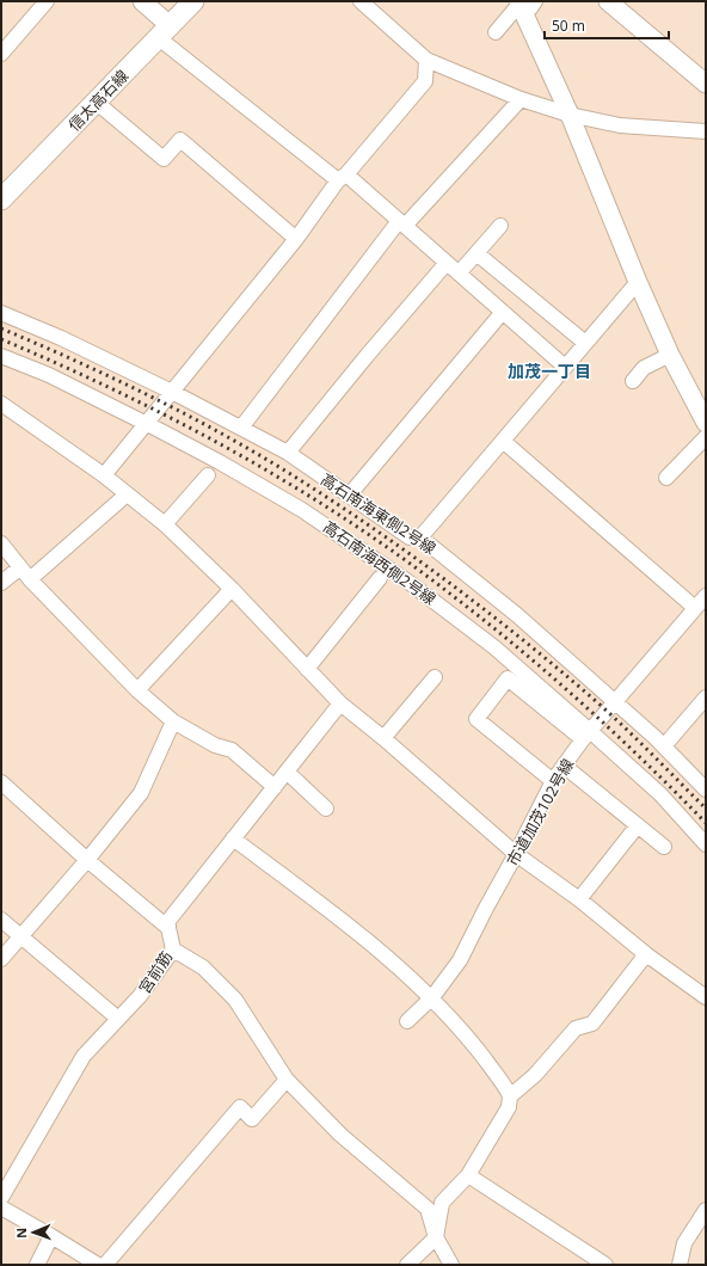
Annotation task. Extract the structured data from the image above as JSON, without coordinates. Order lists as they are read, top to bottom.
{
  "streets": {
    "main road": ["信太高石線"],
    "street": [
      "高石南海東側2号線",
      "高石南海西側2号線",
      "市道加茂102号線",
      "宮前筋"
    ]
  },
  "crossings": [
    ["高石南海東側2号線", "市道加茂102号線"],
    ["高石南海西側2号線", "市道加茂102号線"]
  ],
  "districts": ["加茂一丁目"],
  "scale_bar": "50 m",
  "north": "left"
}
